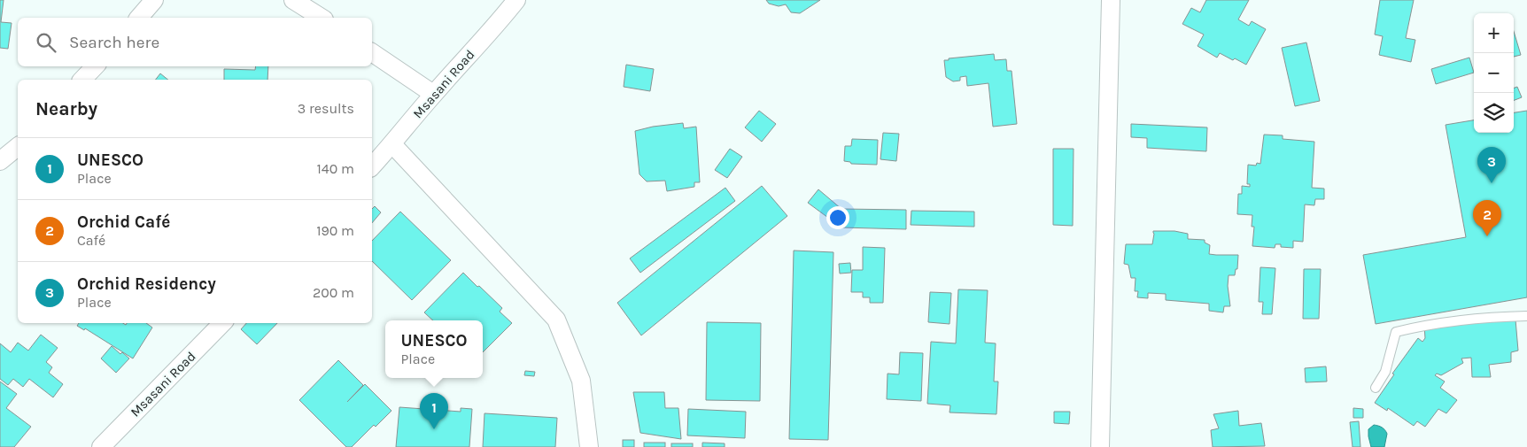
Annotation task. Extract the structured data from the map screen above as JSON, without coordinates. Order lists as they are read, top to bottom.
{
  "streets": {
    "street": ["Msasani Road"]
  },
  "page": {
    "map_buttons": ["+", "−"],
    "search": "Search here",
    "heading": ["Nearby", "3 results"],
    "list": [
      {
        "mark": "1",
        "name": "UNESCO",
        "note": "Place",
        "value": "140 m"
      },
      {
        "mark": "2",
        "name": "Orchid Café",
        "note": "Café",
        "value": "190 m"
      },
      {
        "mark": "3",
        "name": "Orchid Residency",
        "note": "Place",
        "value": "200 m"
      }
    ],
    "pins": ["3", "2", "1"],
    "popup": ["UNESCO", "Place"]
  }
}
